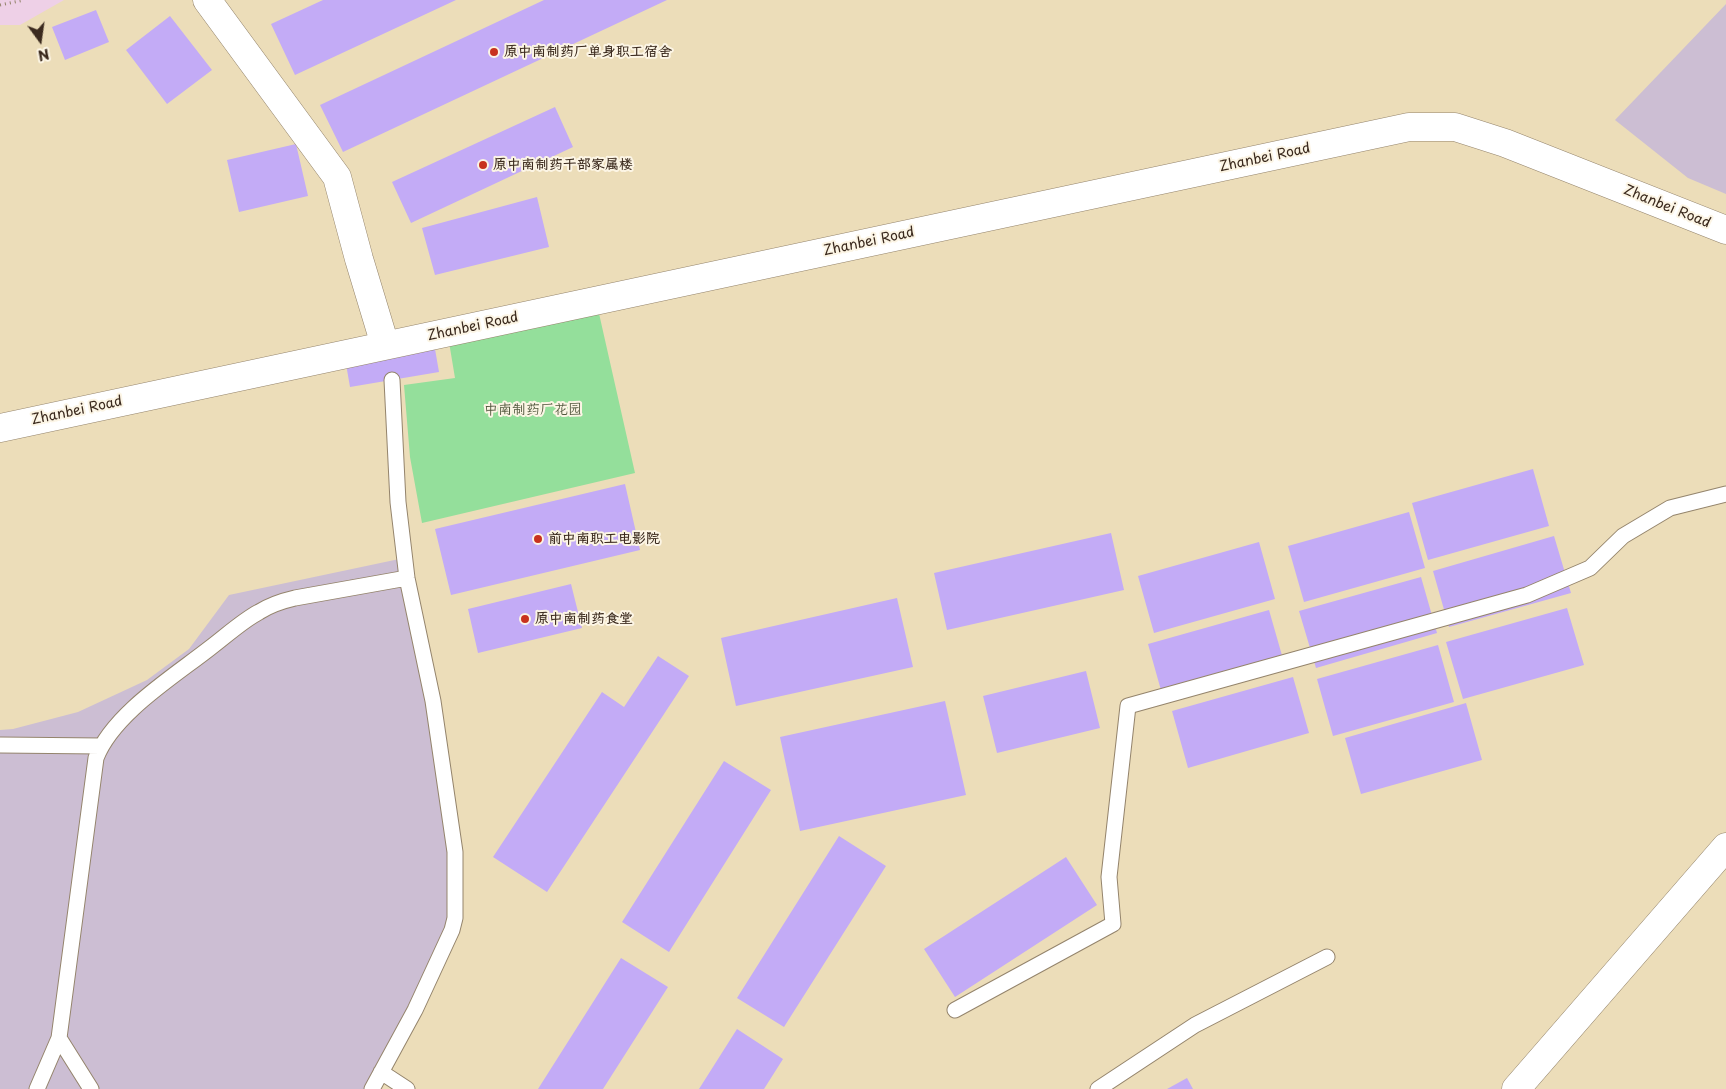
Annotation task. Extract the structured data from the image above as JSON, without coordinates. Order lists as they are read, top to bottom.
{
  "streets": {
    "street": ["Zhanbei Road"]
  },
  "parks": ["中南制药厂花园"],
  "places": [
    "原中南制药厂单身职工宿舍",
    "原中南制药干部家属楼",
    "前中南职工电影院",
    "原中南制药食堂"
  ],
  "north": "bottom"
}
